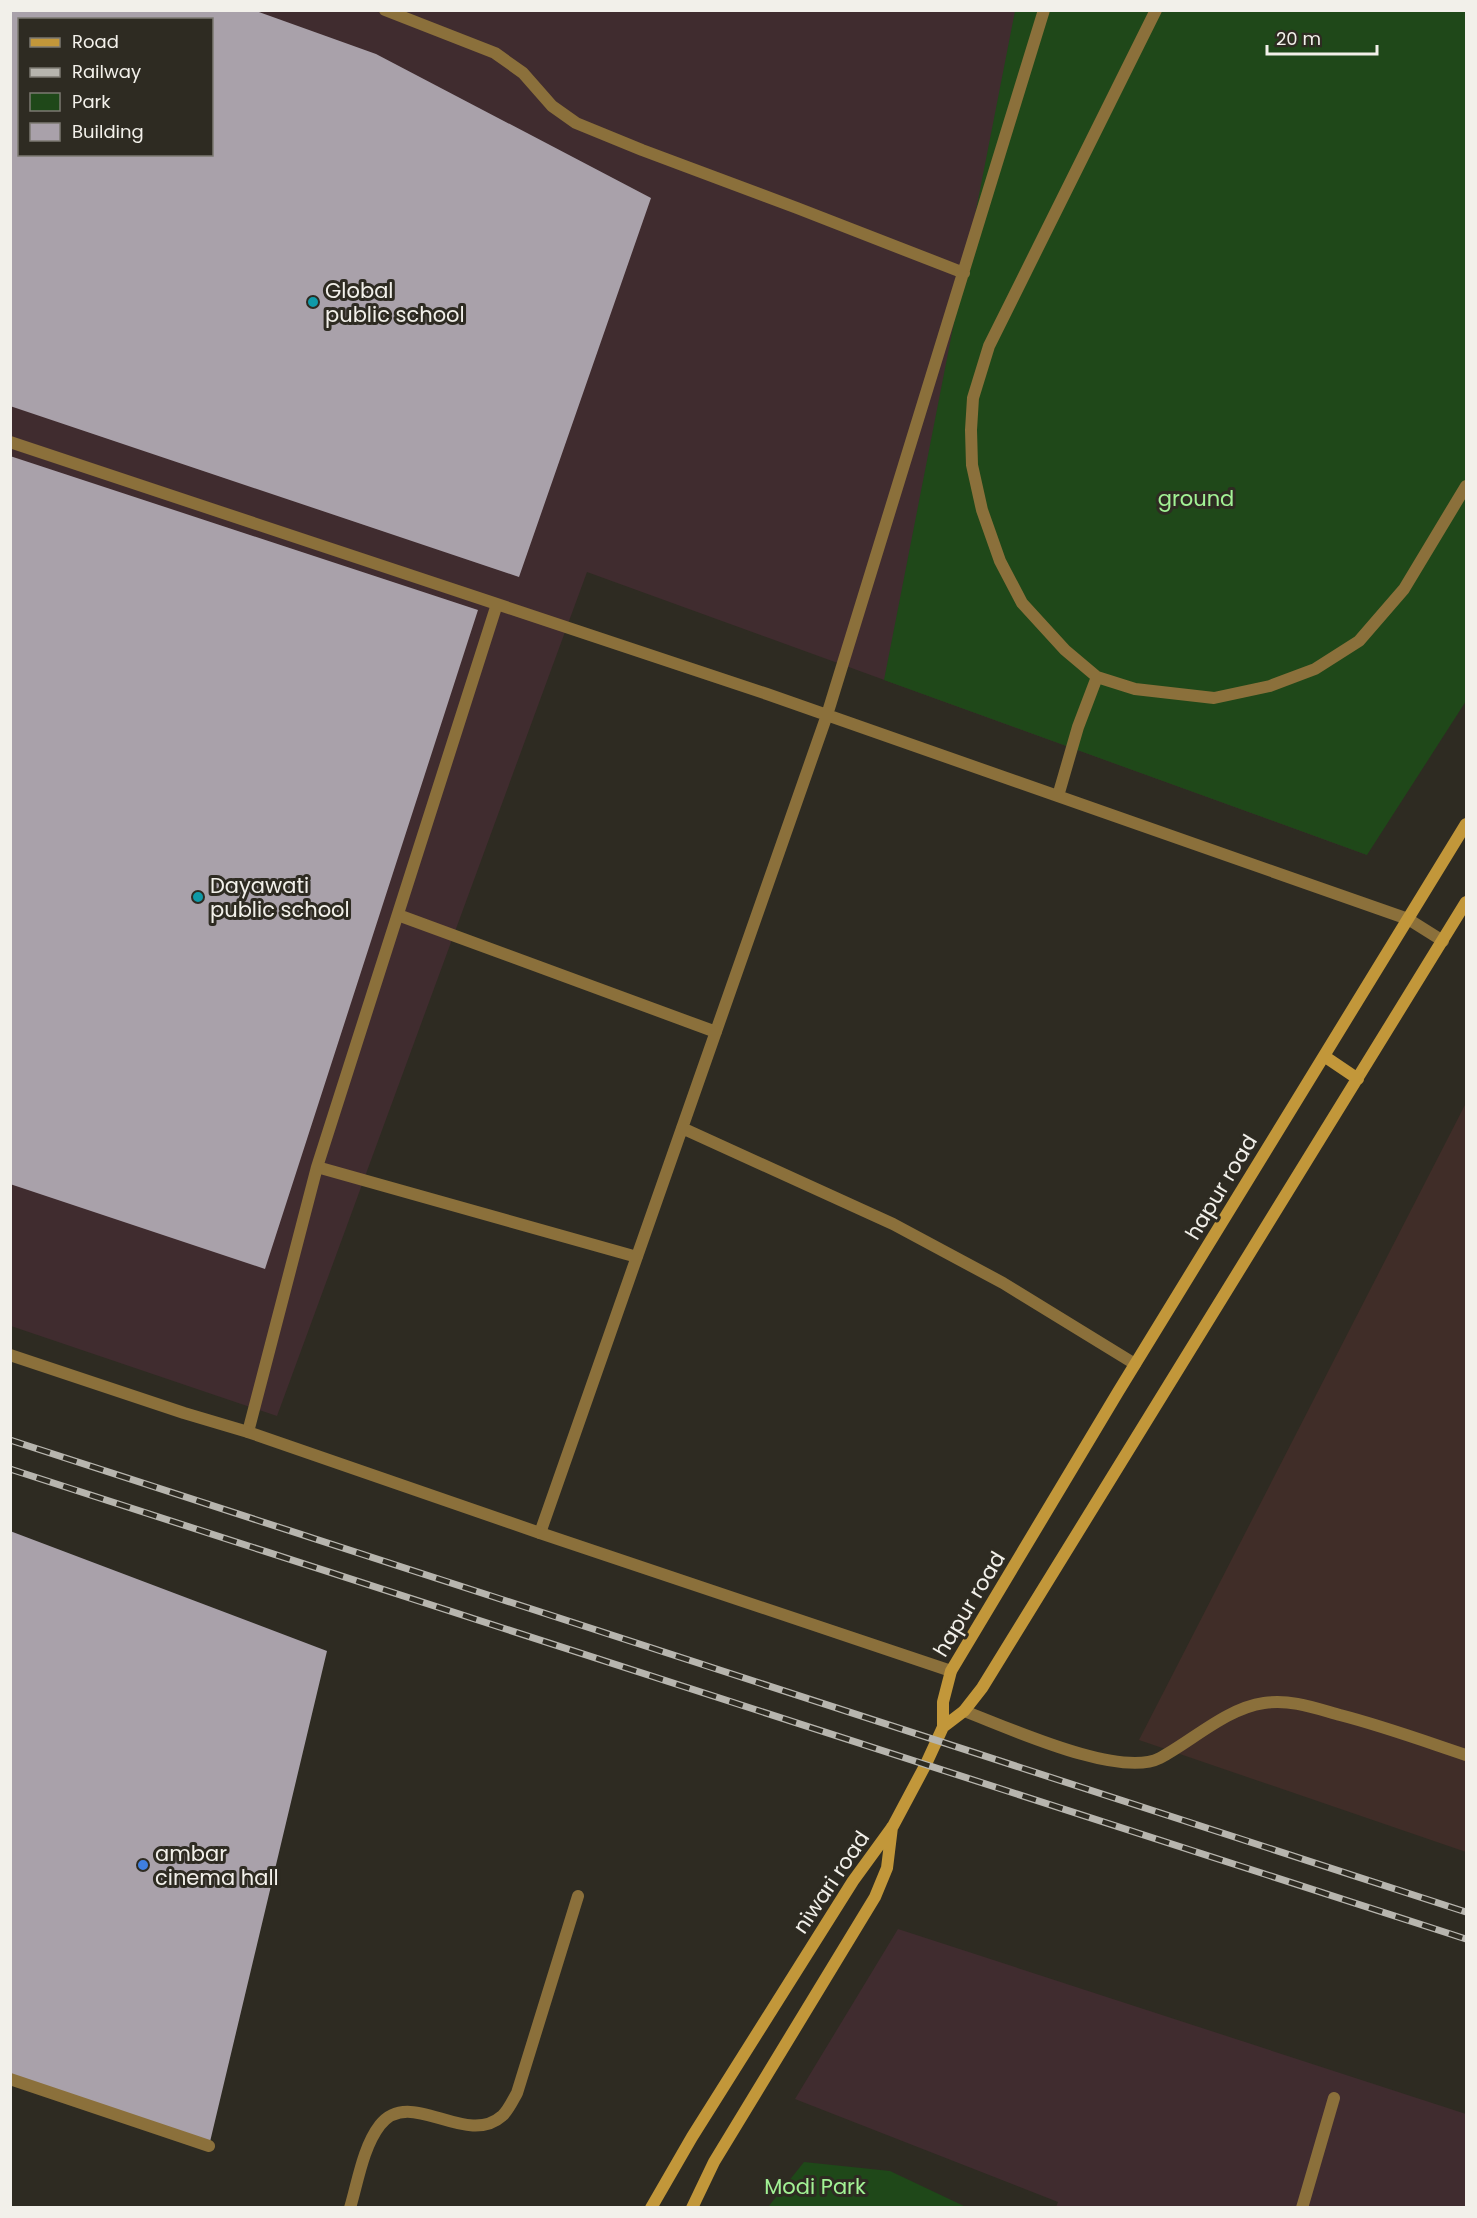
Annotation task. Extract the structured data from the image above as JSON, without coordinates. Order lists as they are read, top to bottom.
{
  "streets": {
    "main road": ["hapur road", "niwari road"]
  },
  "parks": ["ground", "Modi Park"],
  "places": ["Global public school", "Dayawati public school", "ambar cinema hall"],
  "legend": [
    "Road",
    "Railway",
    "Park",
    "Building"
  ],
  "scale_bar": "20 m"
}
